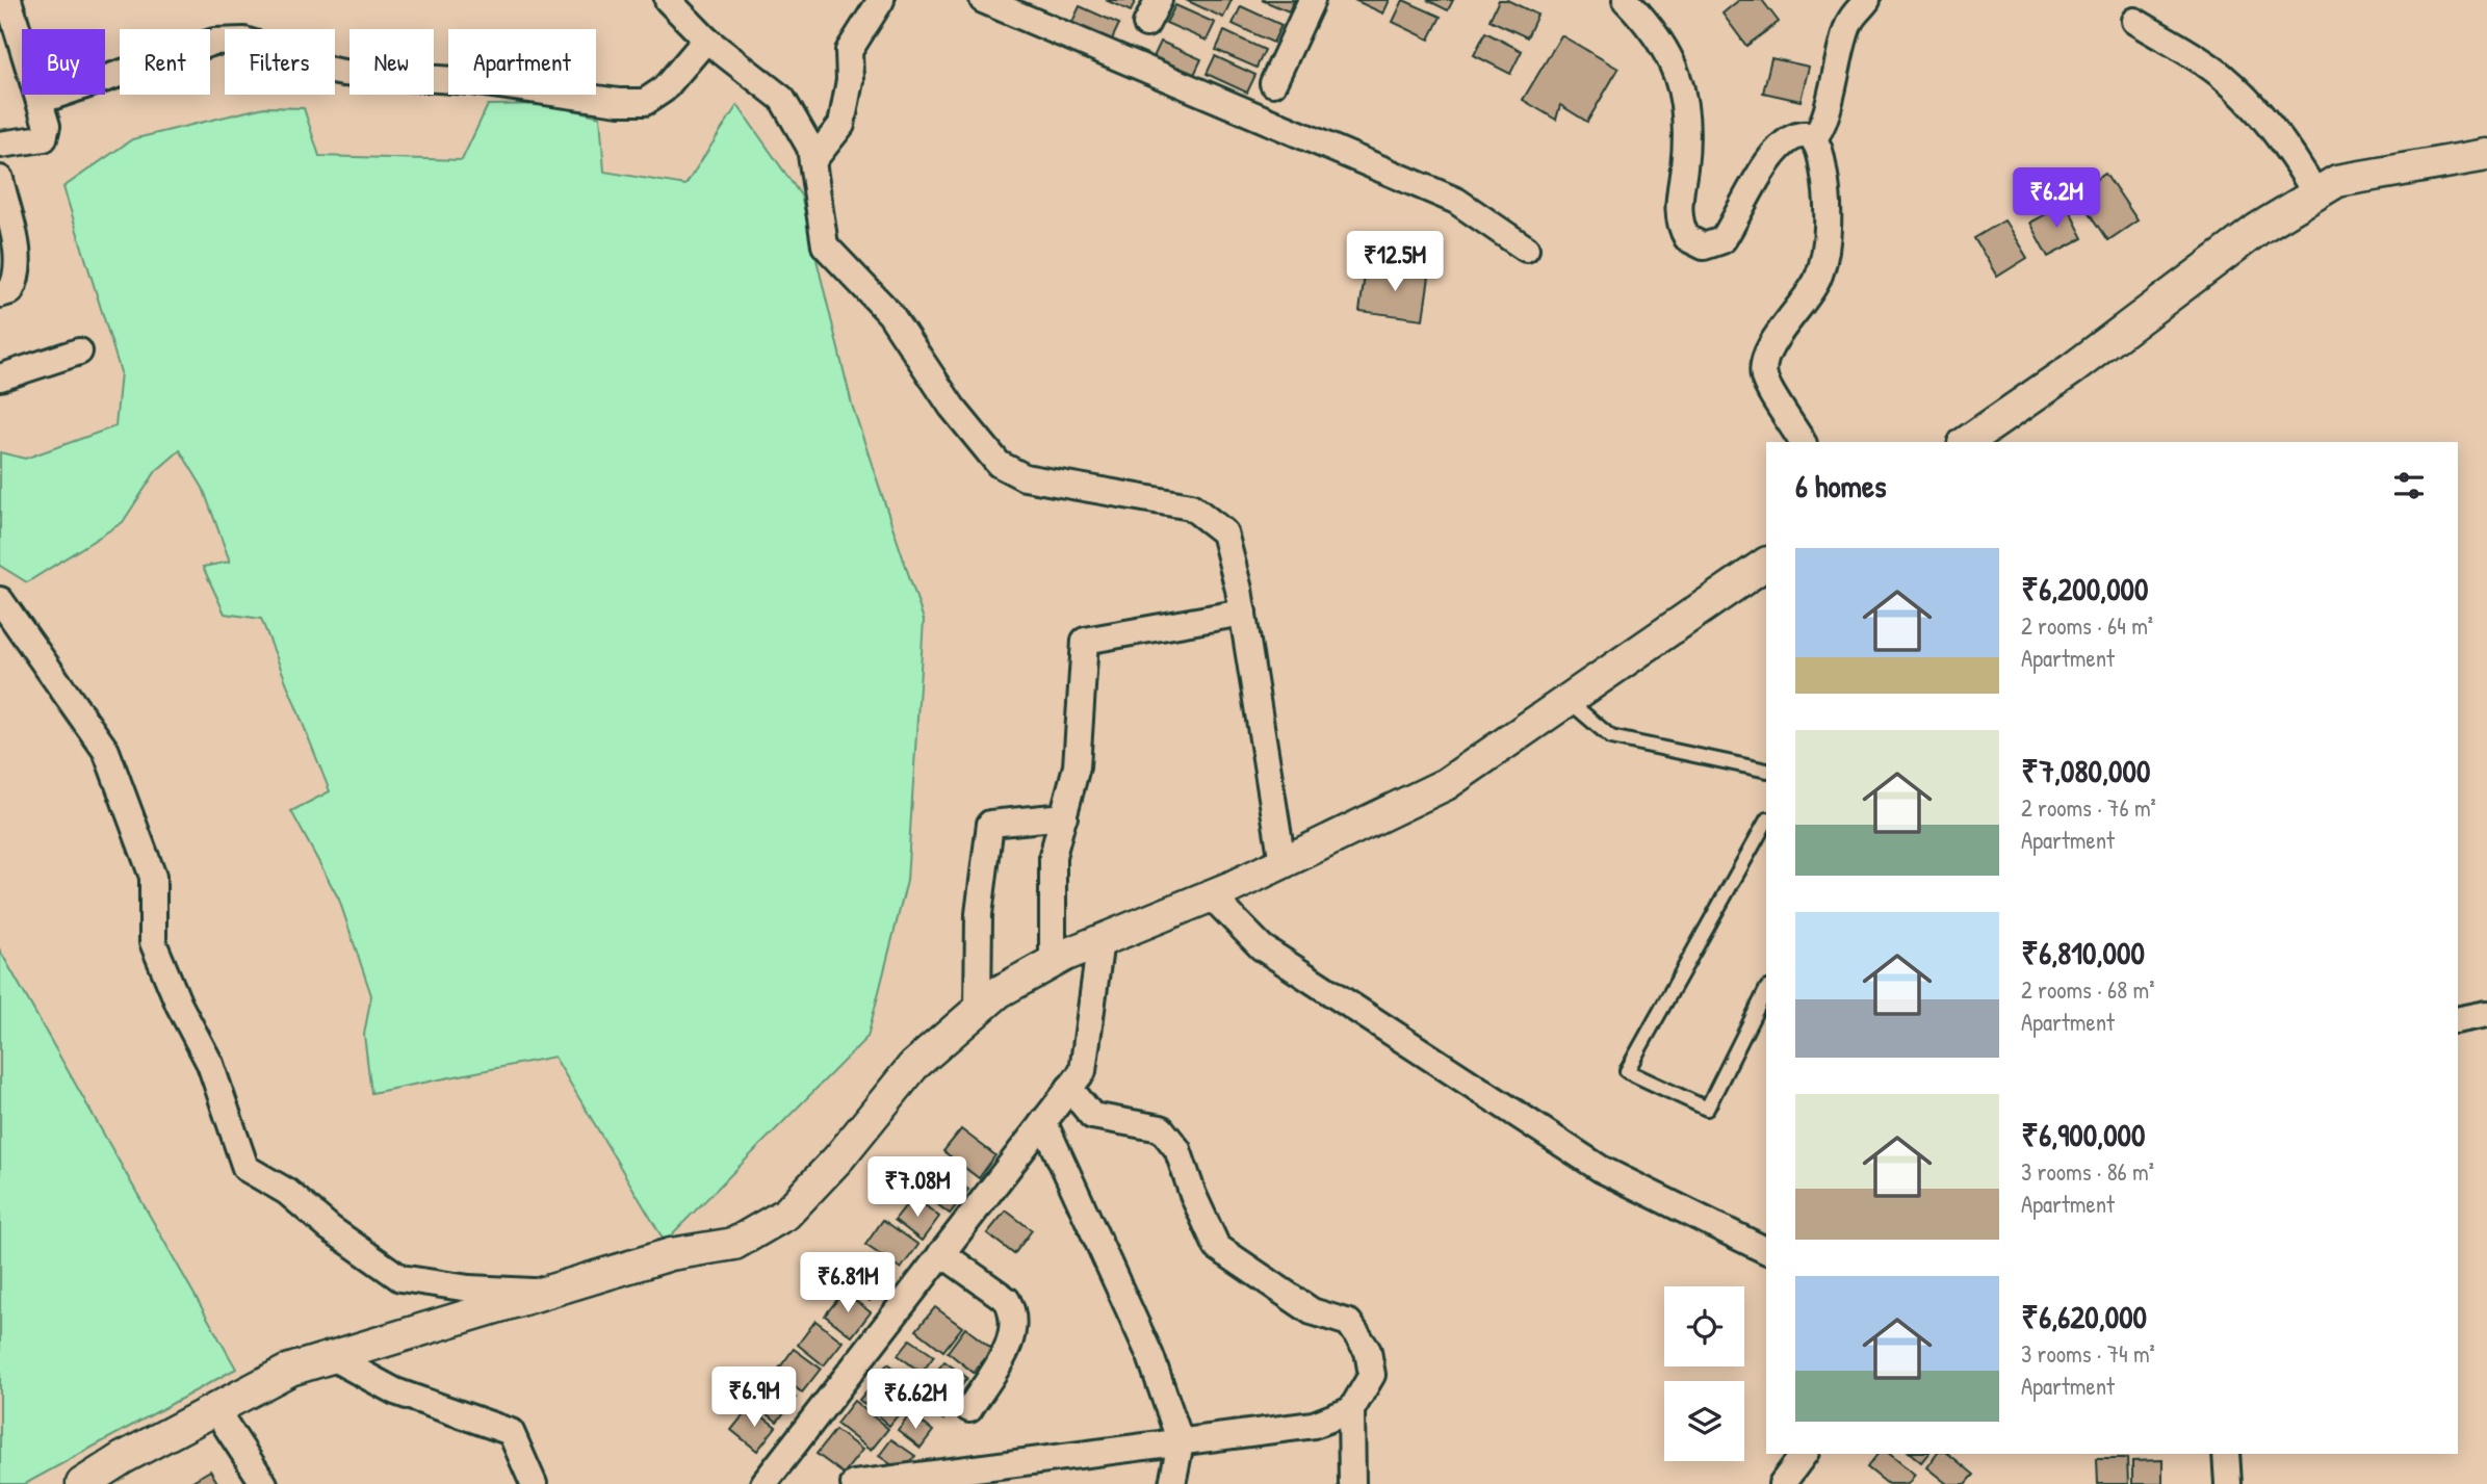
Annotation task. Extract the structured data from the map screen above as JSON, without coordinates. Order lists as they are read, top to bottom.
{
  "page": {
    "chip": [
      "Buy",
      "Rent",
      "Filters",
      "New",
      "Apartment"
    ],
    "price": [
      "₹6.2M",
      "₹12.5M",
      "₹7.08M",
      "₹6.81M",
      "₹6.9M",
      "₹6.62M"
    ],
    "heading": "6 homes",
    "list": [
      {
        "name": "₹6,200,000",
        "note": "2 rooms · 64 m² · Apartment"
      },
      {
        "name": "₹7,080,000",
        "note": "2 rooms · 76 m² · Apartment"
      },
      {
        "name": "₹6,810,000",
        "note": "2 rooms · 68 m² · Apartment"
      },
      {
        "name": "₹6,900,000",
        "note": "3 rooms · 86 m² · Apartment"
      },
      {
        "name": "₹6,620,000",
        "note": "3 rooms · 74 m² · Apartment"
      }
    ]
  }
}
